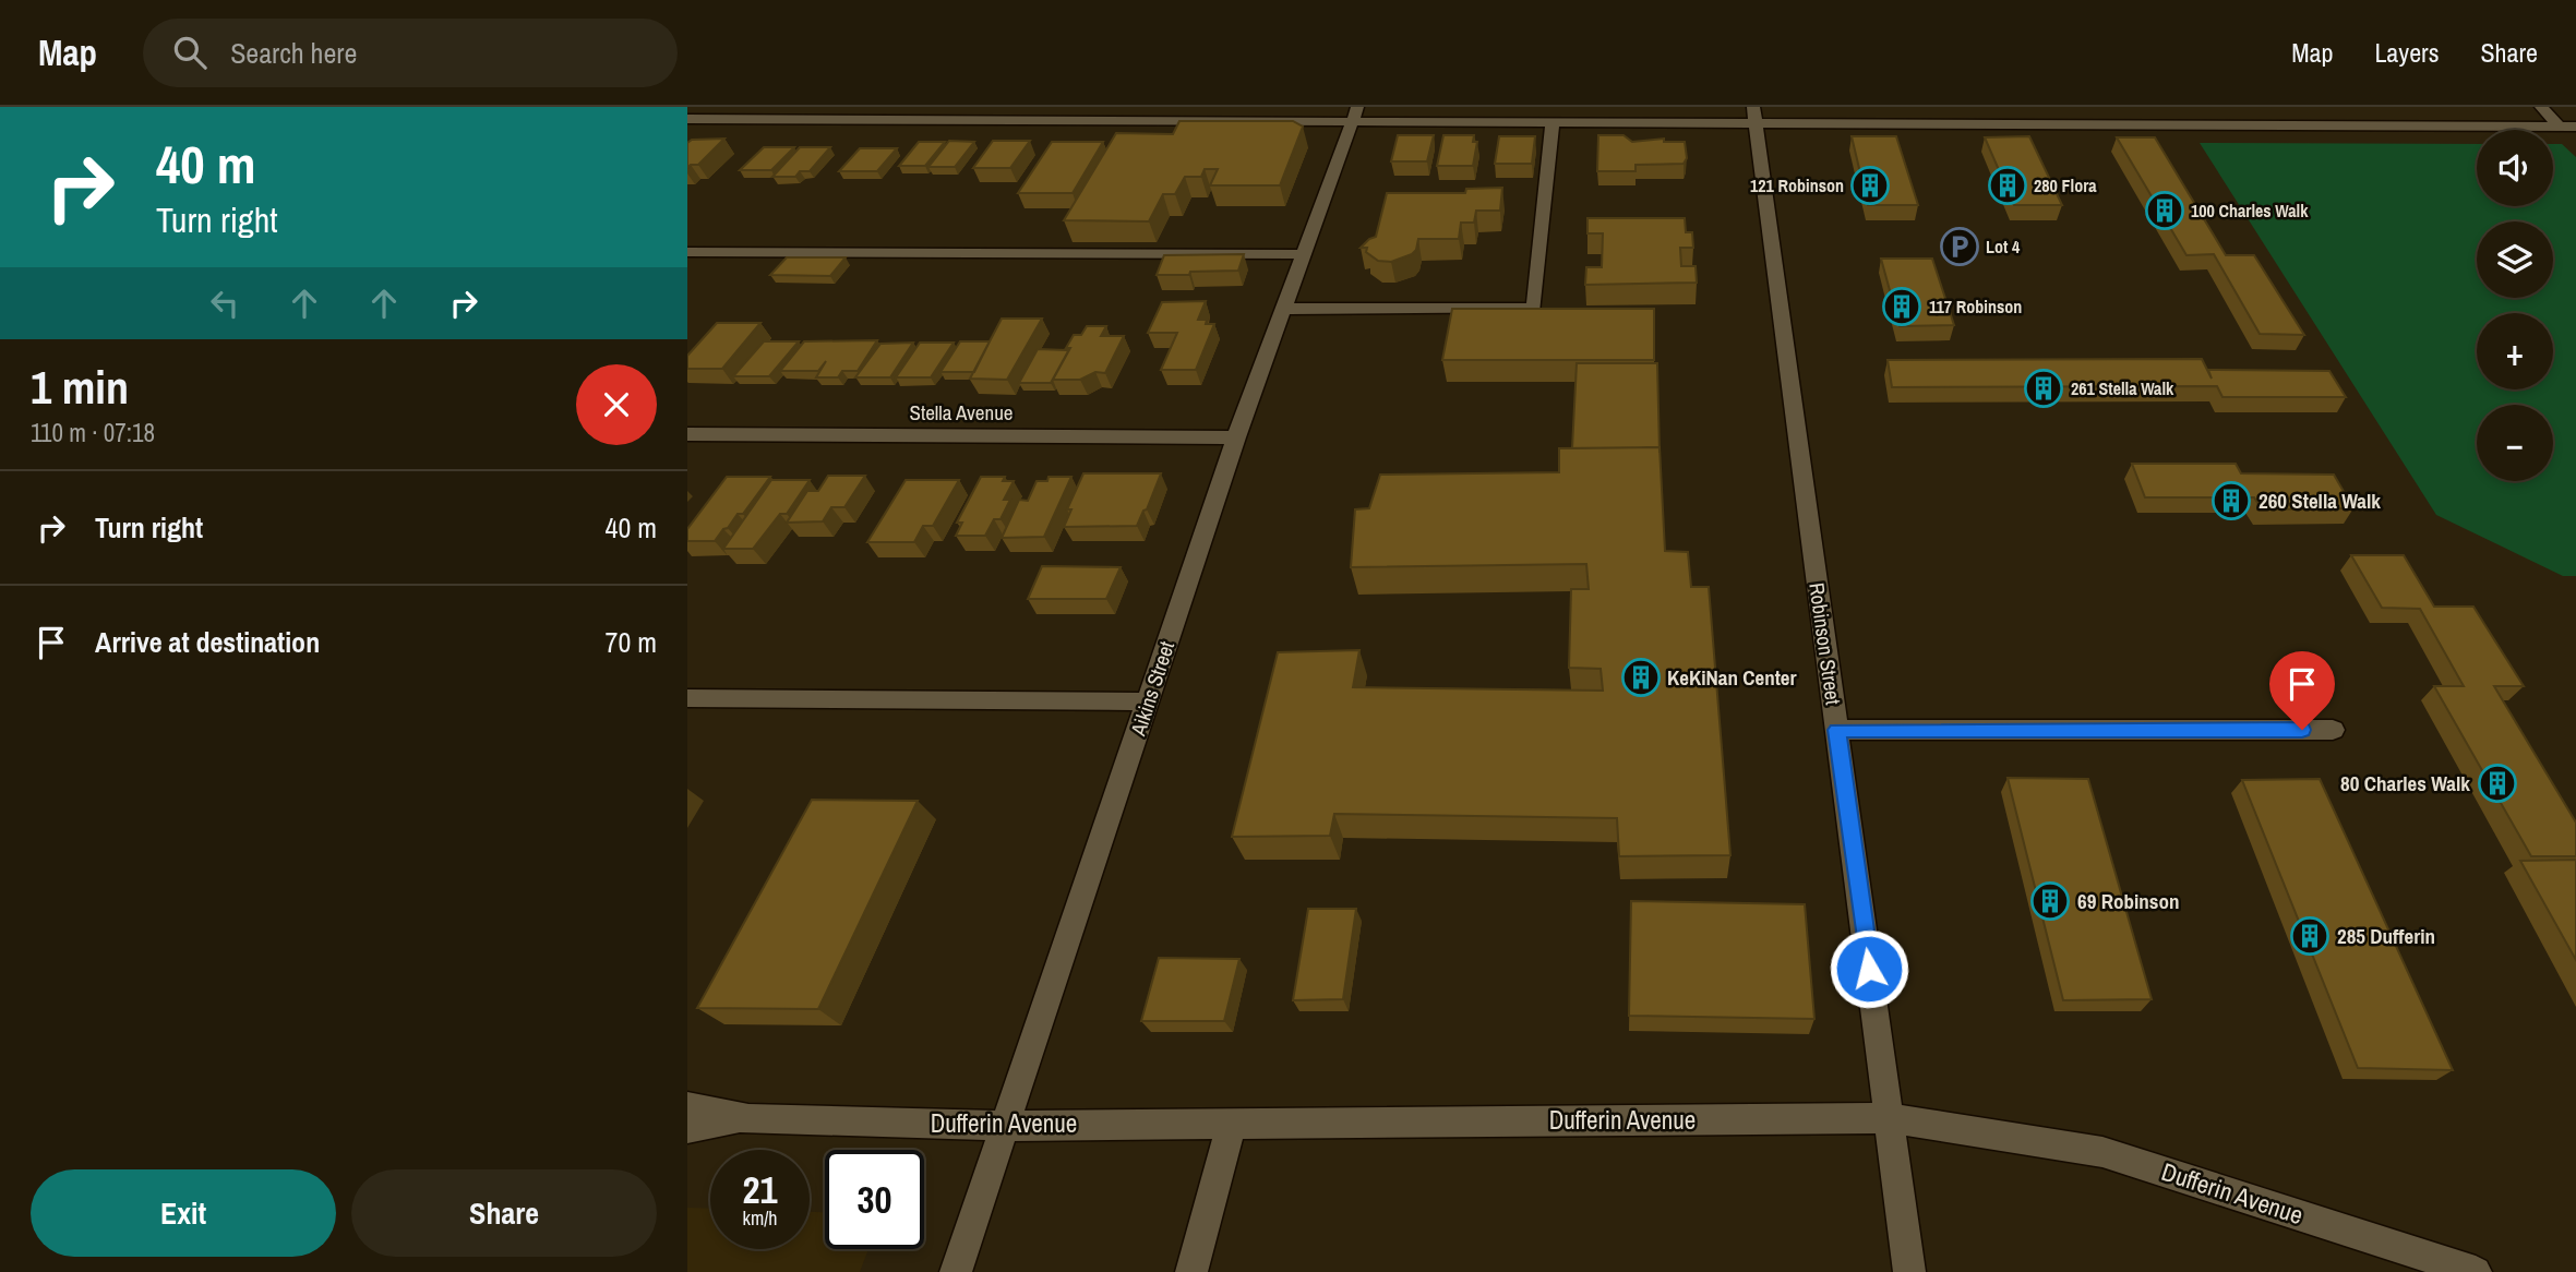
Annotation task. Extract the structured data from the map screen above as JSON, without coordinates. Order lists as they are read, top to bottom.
{
  "streets": {
    "street": [
      "Stella Avenue",
      "Robinson Street",
      "Aikins Street",
      "Dufferin Avenue"
    ]
  },
  "crossings": [
    ["Stella Avenue", "Aikins Street"],
    ["Robinson Street", "Dufferin Avenue"],
    ["Aikins Street", "Dufferin Avenue"]
  ],
  "places": {
    "building": [
      "121 Robinson",
      "280 Flora",
      "100 Charles Walk",
      "117 Robinson",
      "261 Stella Walk",
      "260 Stella Walk",
      "KeKiNan Center",
      "80 Charles Walk",
      "69 Robinson",
      "285 Dufferin"
    ],
    "parking": ["Lot 4"]
  },
  "page": {
    "header": "Map",
    "search": "Search here",
    "nav": ["Map", "Layers", "Share"],
    "turn": ["40 m", "Turn right"],
    "map_buttons": ["+", "−"],
    "heading": ["1 min", "110 m · 07:18"],
    "list": [
      {
        "name": "Turn right",
        "value": "40 m"
      },
      {
        "name": "Arrive at destination",
        "value": "70 m"
      }
    ],
    "speed": "21 km/h",
    "limit": "30",
    "buttons": ["Exit", "Share"]
  }
}
